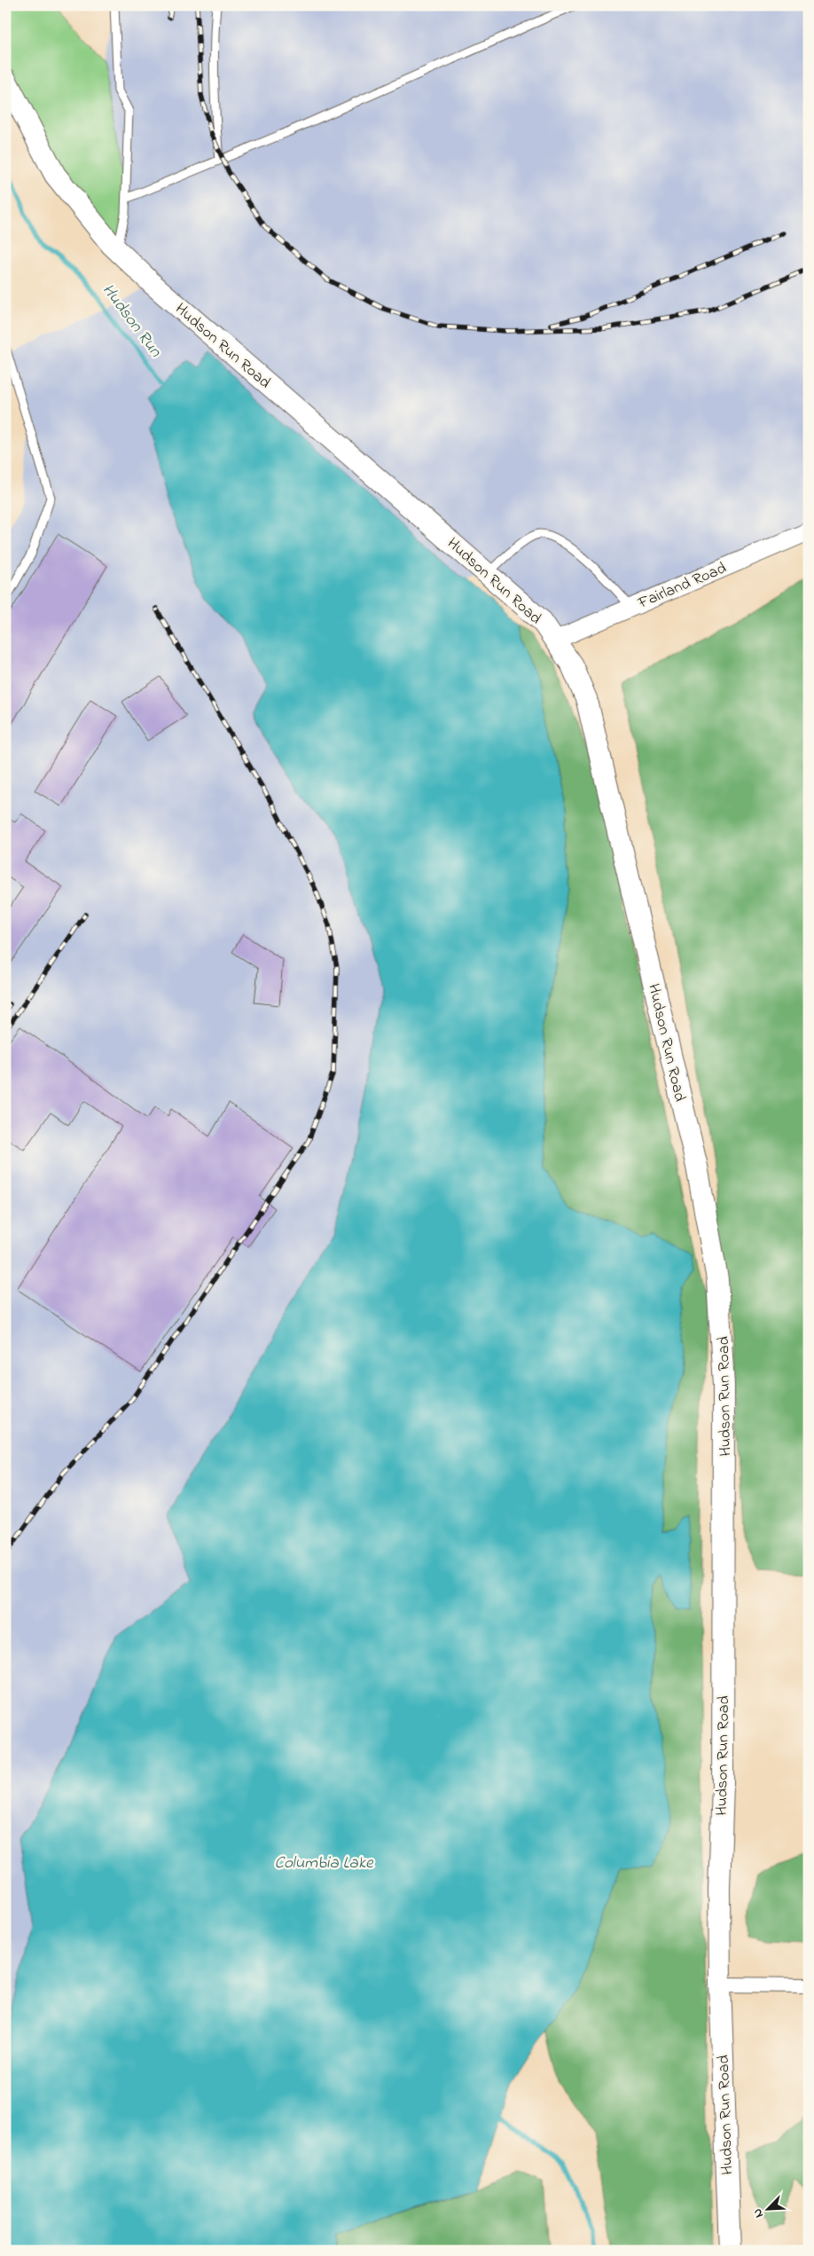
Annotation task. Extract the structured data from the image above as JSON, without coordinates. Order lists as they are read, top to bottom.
{
  "streets": {
    "main road": ["Hudson Run Road"],
    "street": ["Fairland Road"]
  },
  "crossings": [
    ["Hudson Run Road", "Fairland Road"]
  ],
  "water": ["Hudson Run", "Columbia Lake"],
  "north": "bottom left"
}
